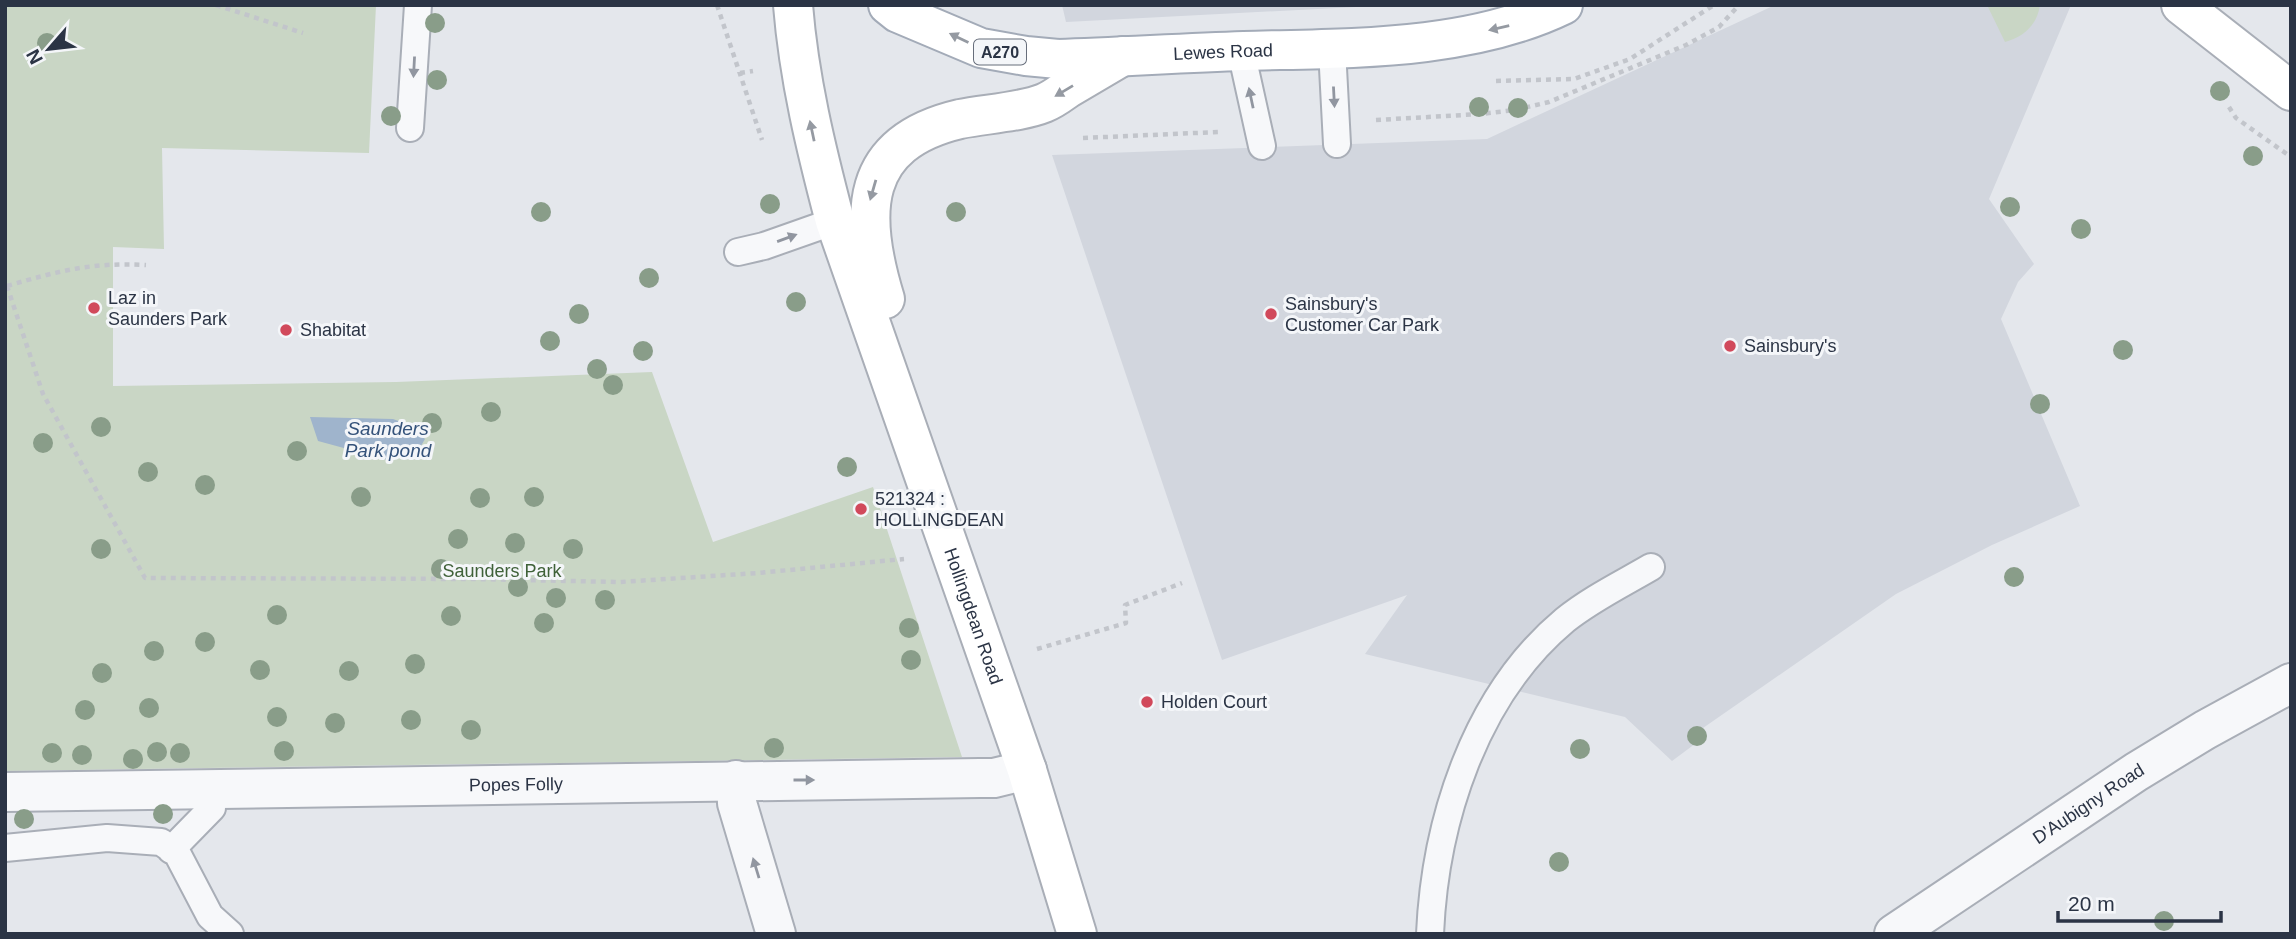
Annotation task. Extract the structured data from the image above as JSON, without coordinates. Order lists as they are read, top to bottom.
{
  "streets": {
    "street": [
      "A270",
      "Lewes Road",
      "Hollingdean Road",
      "Popes Folly",
      "D'Aubigny Road"
    ]
  },
  "crossings": [
    ["Hollingdean Road", "Popes Folly"]
  ],
  "one_way": ["Lewes Road"],
  "water": ["Saunders Park pond"],
  "parks": ["Saunders Park"],
  "places": [
    "Laz in Saunders Park",
    "Sainsbury's Customer Car Park",
    "Shabitat",
    "Sainsbury's",
    "521324 : HOLLINGDEAN",
    "Holden Court"
  ],
  "scale_bar": "20 m",
  "north": "bottom left"
}
